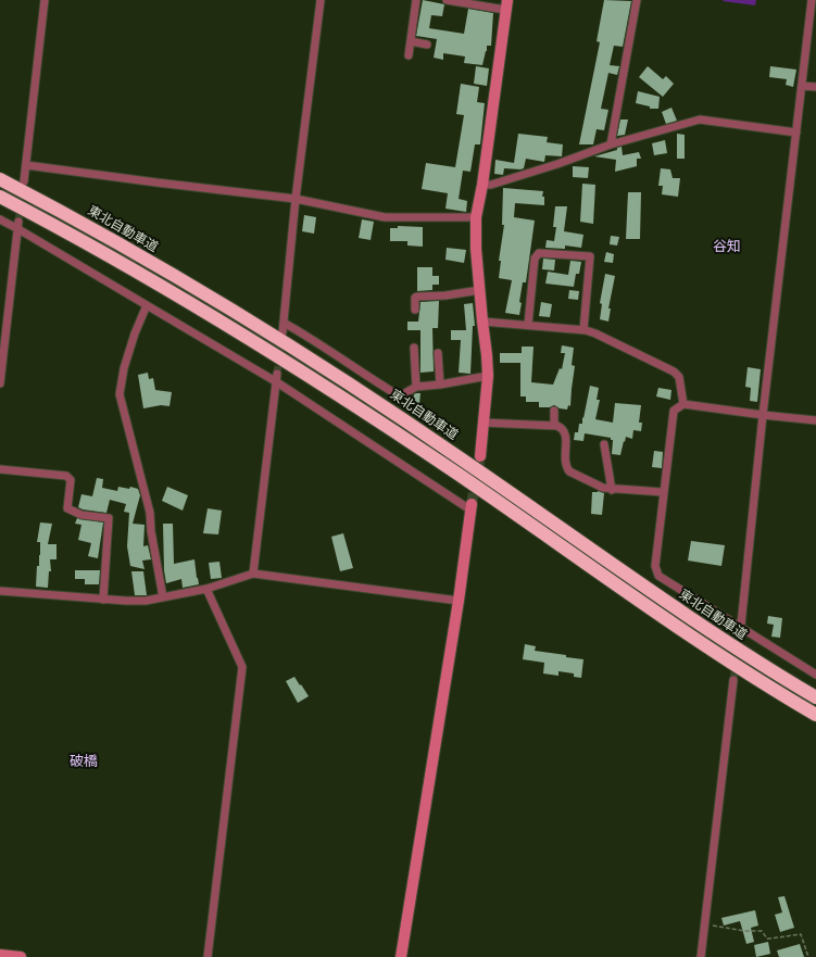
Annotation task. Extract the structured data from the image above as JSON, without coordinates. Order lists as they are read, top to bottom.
{
  "streets": {
    "highway": ["東北自動車道"]
  },
  "districts": ["谷知", "破橋"]
}
